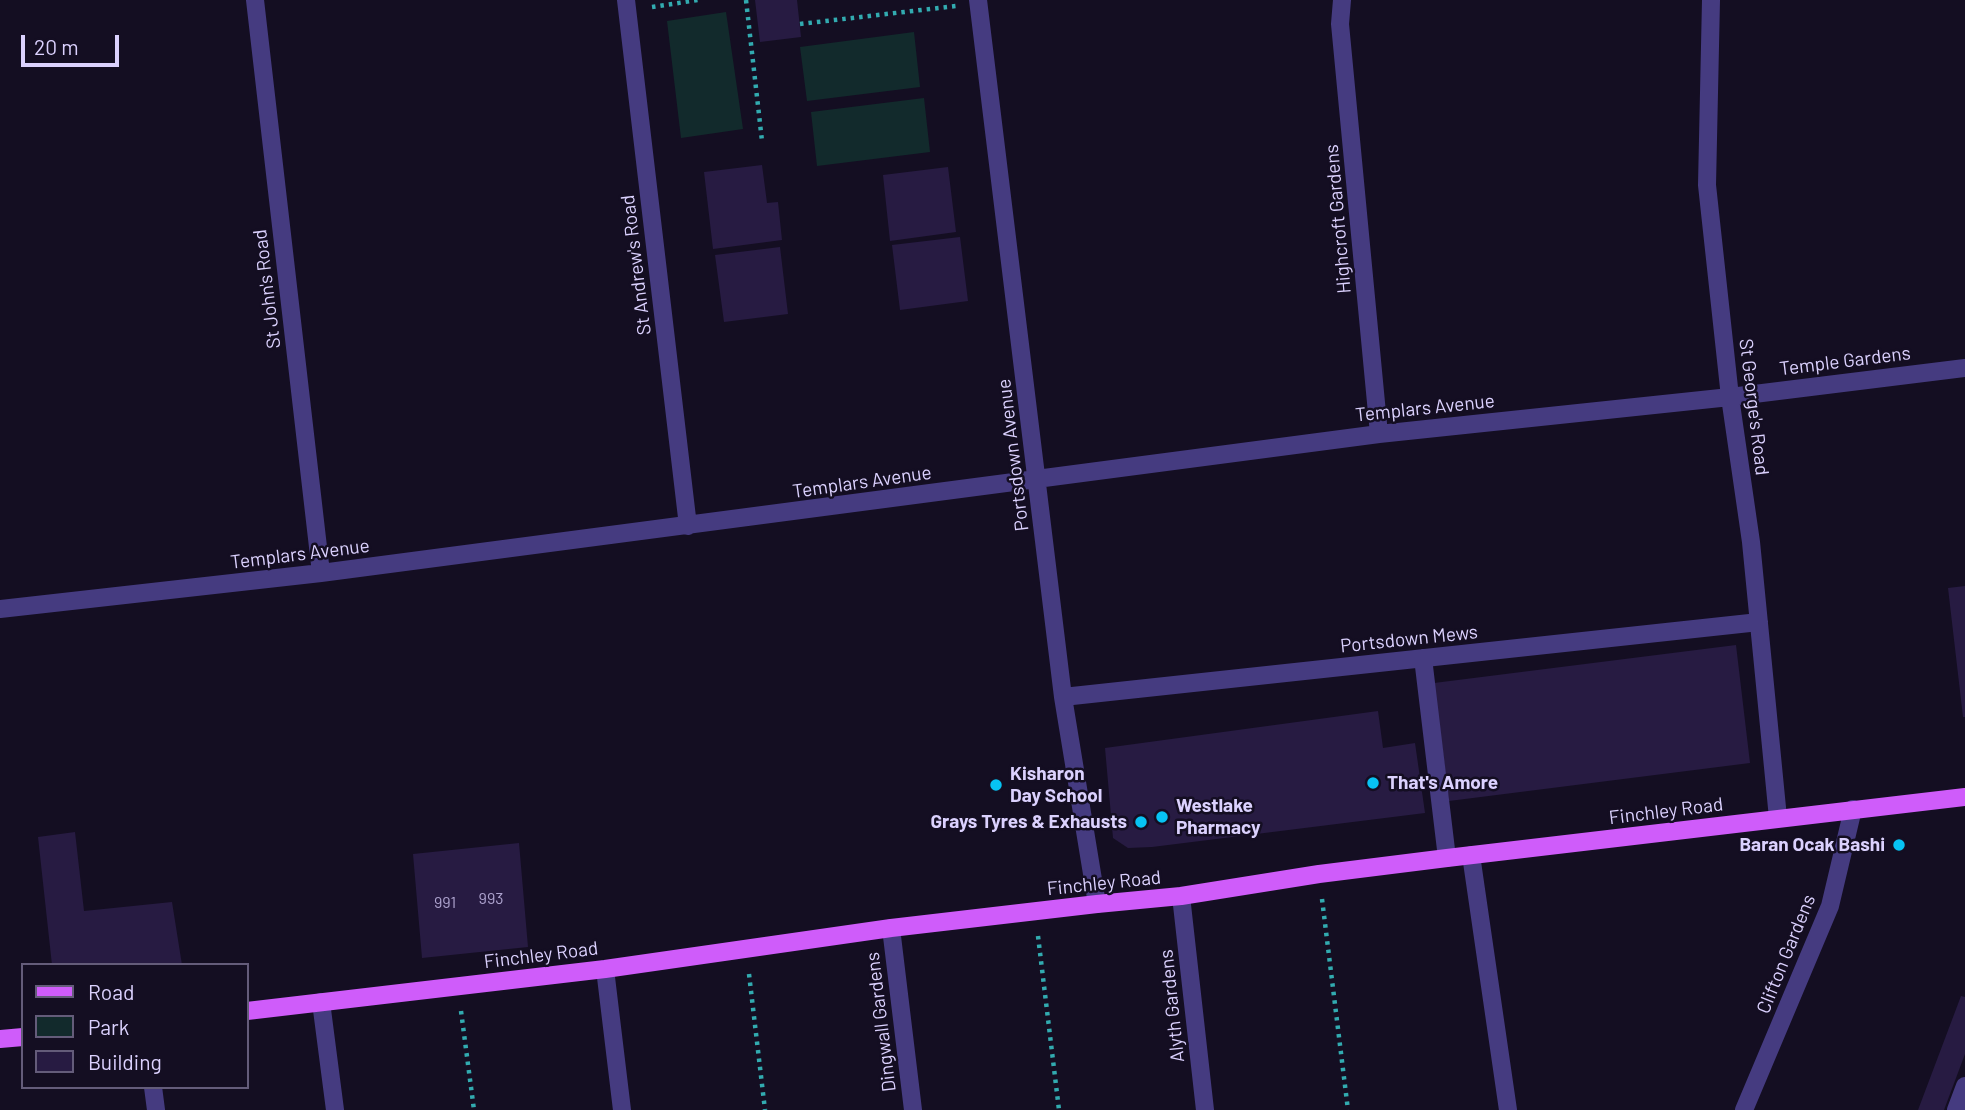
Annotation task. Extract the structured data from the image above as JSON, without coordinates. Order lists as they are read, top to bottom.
{
  "streets": {
    "main road": ["Finchley Road"],
    "street": [
      "Highcroft Gardens",
      "St Andrew's Road",
      "St John's Road",
      "Temple Gardens",
      "St George's Road",
      "Templars Avenue",
      "Portsdown Avenue",
      "Portsdown Mews",
      "Clifton Gardens",
      "Alyth Gardens",
      "Dingwall Gardens"
    ]
  },
  "crossings": [
    ["Highcroft Gardens", "Templars Avenue"],
    ["St Andrew's Road", "Templars Avenue"],
    ["St John's Road", "Templars Avenue"],
    ["Temple Gardens", "St George's Road"],
    ["Temple Gardens", "Templars Avenue"],
    ["St George's Road", "Templars Avenue"],
    ["St George's Road", "Portsdown Mews"],
    ["St George's Road", "Finchley Road"],
    ["Templars Avenue", "Portsdown Avenue"],
    ["Portsdown Avenue", "Portsdown Mews"],
    ["Portsdown Avenue", "Finchley Road"],
    ["Finchley Road", "Clifton Gardens"],
    ["Finchley Road", "Alyth Gardens"],
    ["Finchley Road", "Dingwall Gardens"]
  ],
  "places": [
    "That's Amore",
    "Kisharon Day School",
    "Westlake Pharmacy",
    "Grays Tyres & Exhausts",
    "Baran Ocak Bashi"
  ],
  "house_numbers": ["993", "991"],
  "legend": ["Road", "Park", "Building"],
  "scale_bar": "20 m"
}
